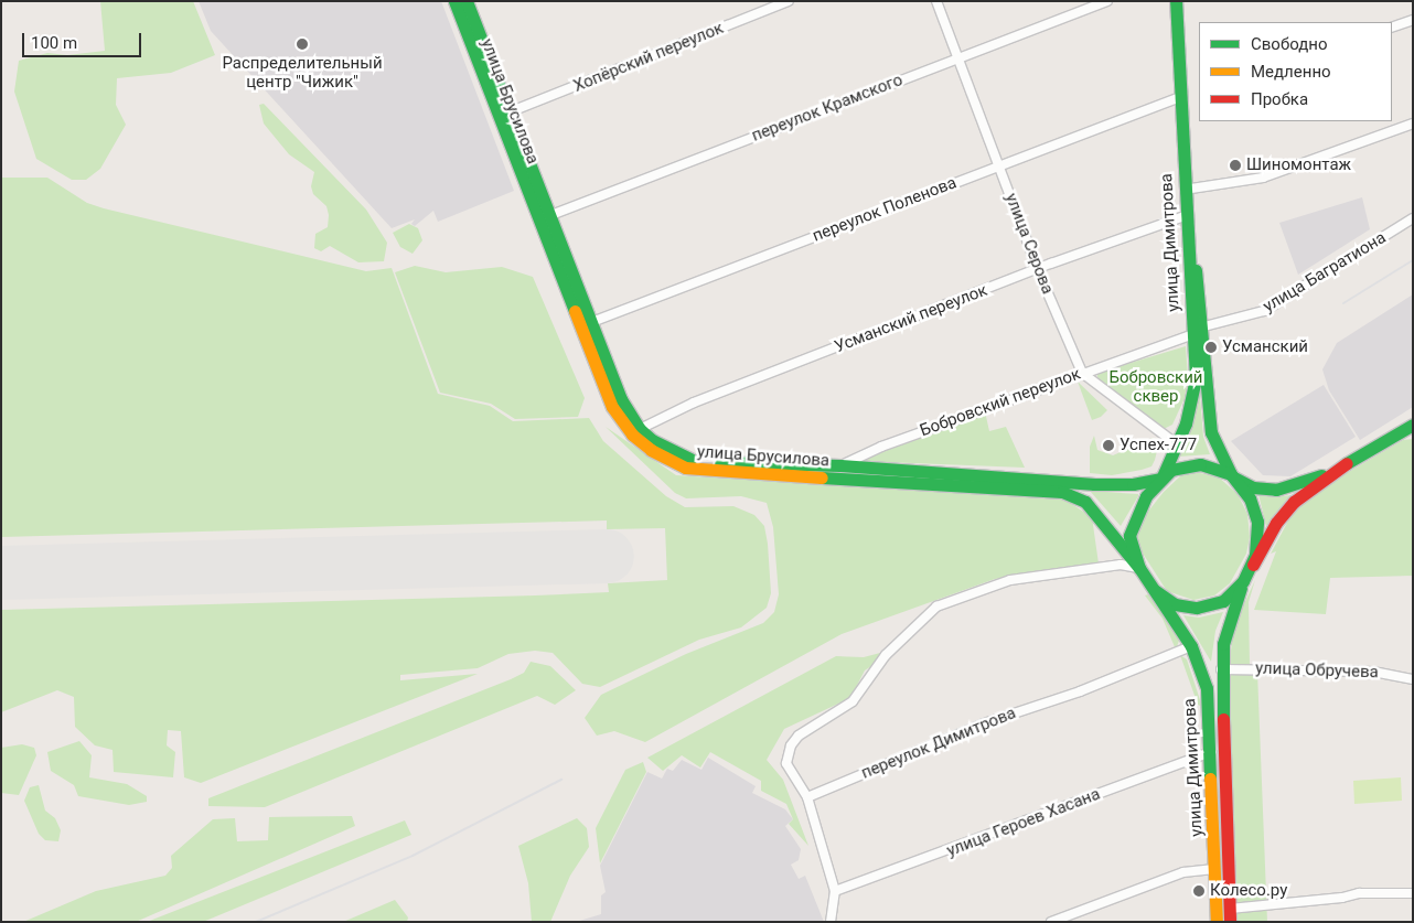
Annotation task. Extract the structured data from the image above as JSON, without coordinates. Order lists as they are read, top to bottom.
{
  "streets": {
    "main road": ["улица Брусилова", "улица Димитрова"],
    "street": [
      "Хопёрский переулок",
      "переулок Крамского",
      "переулок Поленова",
      "улица Серова",
      "улица Багратиона",
      "Усманский переулок",
      "Бобровский переулок",
      "улица Обручева",
      "переулок Димитрова",
      "улица Героев Хасана"
    ]
  },
  "crossings": [
    ["Хопёрский переулок", "улица Брусилова"],
    ["улица Брусилова", "переулок Крамского"],
    ["улица Брусилова", "переулок Поленова"],
    ["улица Брусилова", "улица Димитрова"],
    ["улица Брусилова", "Усманский переулок"],
    ["улица Брусилова", "Бобровский переулок"],
    ["переулок Крамского", "улица Серова"],
    ["переулок Поленова", "улица Димитрова"],
    ["переулок Поленова", "улица Серова"],
    ["улица Димитрова", "улица Серова"],
    ["улица Димитрова", "улица Багратиона"],
    ["улица Димитрова", "Усманский переулок"],
    ["улица Димитрова", "Бобровский переулок"],
    ["улица Димитрова", "улица Обручева"],
    ["улица Димитрова", "переулок Димитрова"],
    ["улица Димитрова", "улица Героев Хасана"],
    ["улица Серова", "Усманский переулок"],
    ["улица Серова", "Бобровский переулок"],
    ["улица Багратиона", "Бобровский переулок"]
  ],
  "parks": ["Бобровский сквер"],
  "places": [
    "Распределительный центр \"Чижик\"",
    "Шиномонтаж",
    "Усманский",
    "Успех-777",
    "Колесо.ру"
  ],
  "legend": ["Свободно", "Медленно", "Пробка"],
  "scale_bar": "100 m"
}
